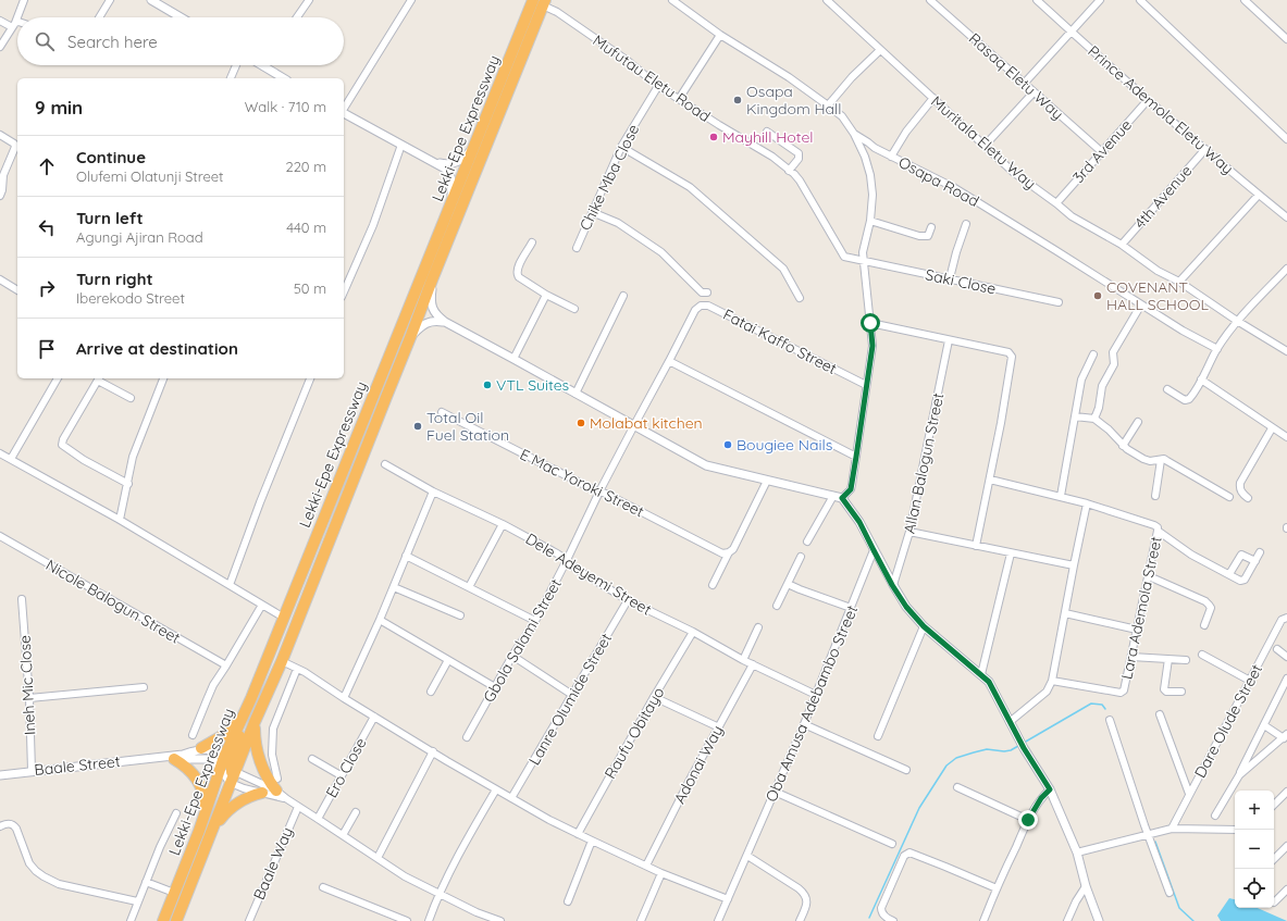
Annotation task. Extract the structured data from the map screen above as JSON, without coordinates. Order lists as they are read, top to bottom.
{
  "streets": {
    "highway": ["Lekki-Epe Expressway"],
    "street": [
      "Rasaq Eletu Way",
      "Mufutau Eletu Road",
      "Prince Ademola Eletu Way",
      "Muritala Eletu Way",
      "3rd Avenue",
      "Chike Mba Close",
      "Osapa Road",
      "4th Avenue",
      "Saki Close",
      "Fatai Kaffo Street",
      "Allan Balogun Street",
      "E Mac Yoroki Street",
      "Dele Adeyemi Street",
      "Nicole Balogun Street",
      "Lara Ademola Street",
      "Gbola Salami Street",
      "Ineh Mic Close",
      "Lanre Olumide Street",
      "Oba Amusa Adebambo Street",
      "Dare Olude Street",
      "Raufu Obitayo",
      "Adonai Way",
      "Baale Street",
      "Ero Close",
      "Baale Way"
    ]
  },
  "crossings": [
    ["Rasaq Eletu Way", "3rd Avenue"],
    ["Mufutau Eletu Road", "Lekki-Epe Expressway"],
    ["Mufutau Eletu Road", "Chike Mba Close"],
    ["Mufutau Eletu Road", "Saki Close"],
    ["Prince Ademola Eletu Way", "3rd Avenue"],
    ["Prince Ademola Eletu Way", "4th Avenue"],
    ["Muritala Eletu Way", "3rd Avenue"],
    ["Muritala Eletu Way", "4th Avenue"],
    ["Fatai Kaffo Street", "Gbola Salami Street"],
    ["E Mac Yoroki Street", "Gbola Salami Street"],
    ["Dele Adeyemi Street", "Gbola Salami Street"],
    ["Dele Adeyemi Street", "Lanre Olumide Street"],
    ["Dele Adeyemi Street", "Oba Amusa Adebambo Street"],
    ["Dele Adeyemi Street", "Raufu Obitayo"],
    ["Dele Adeyemi Street", "Adonai Way"],
    ["Ineh Mic Close", "Baale Street"]
  ],
  "places": [
    "Osapa Kingdom Hall",
    "Mayhill Hotel",
    "COVENANT HALL SCHOOL",
    "VTL Suites",
    "Molabat kitchen",
    "Total Oil Fuel Station",
    "Bougiee Nails"
  ],
  "page": {
    "search": "Search here",
    "heading": ["9 min", "Walk · 710 m"],
    "list": [
      ["Continue", "Olufemi Olatunji Street", "220 m"],
      ["Turn left", "Agungi Ajiran Road", "440 m"],
      ["Turn right", "Iberekodo Street", "50 m"],
      "Arrive at destination"
    ],
    "map_buttons": ["+", "−"]
  }
}
